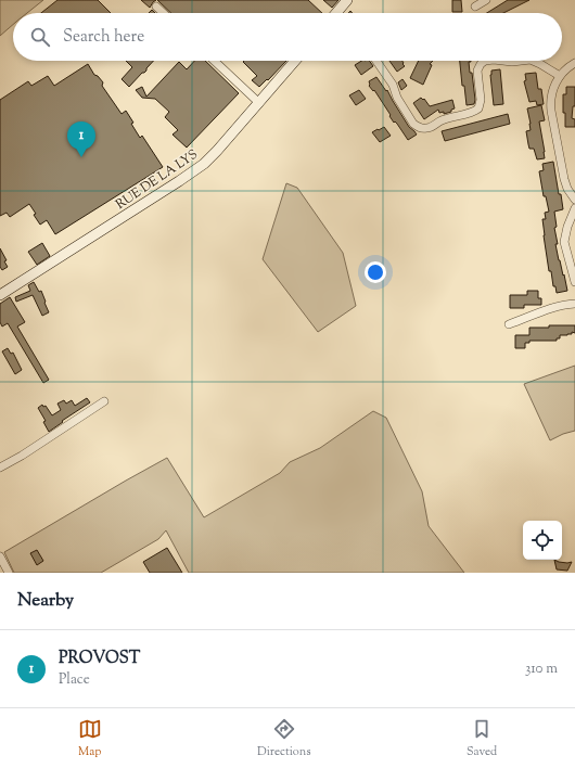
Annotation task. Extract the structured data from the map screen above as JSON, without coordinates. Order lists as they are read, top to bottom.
{
  "streets": {
    "main road": ["RUE DE LA LYS"]
  },
  "page": {
    "search": "Search here",
    "pins": "1",
    "heading": "Nearby",
    "list": [
      {
        "mark": "1",
        "name": "PROVOST",
        "note": "Place",
        "value": "310 m"
      }
    ],
    "nav": ["Map", "Directions", "Saved"]
  }
}
